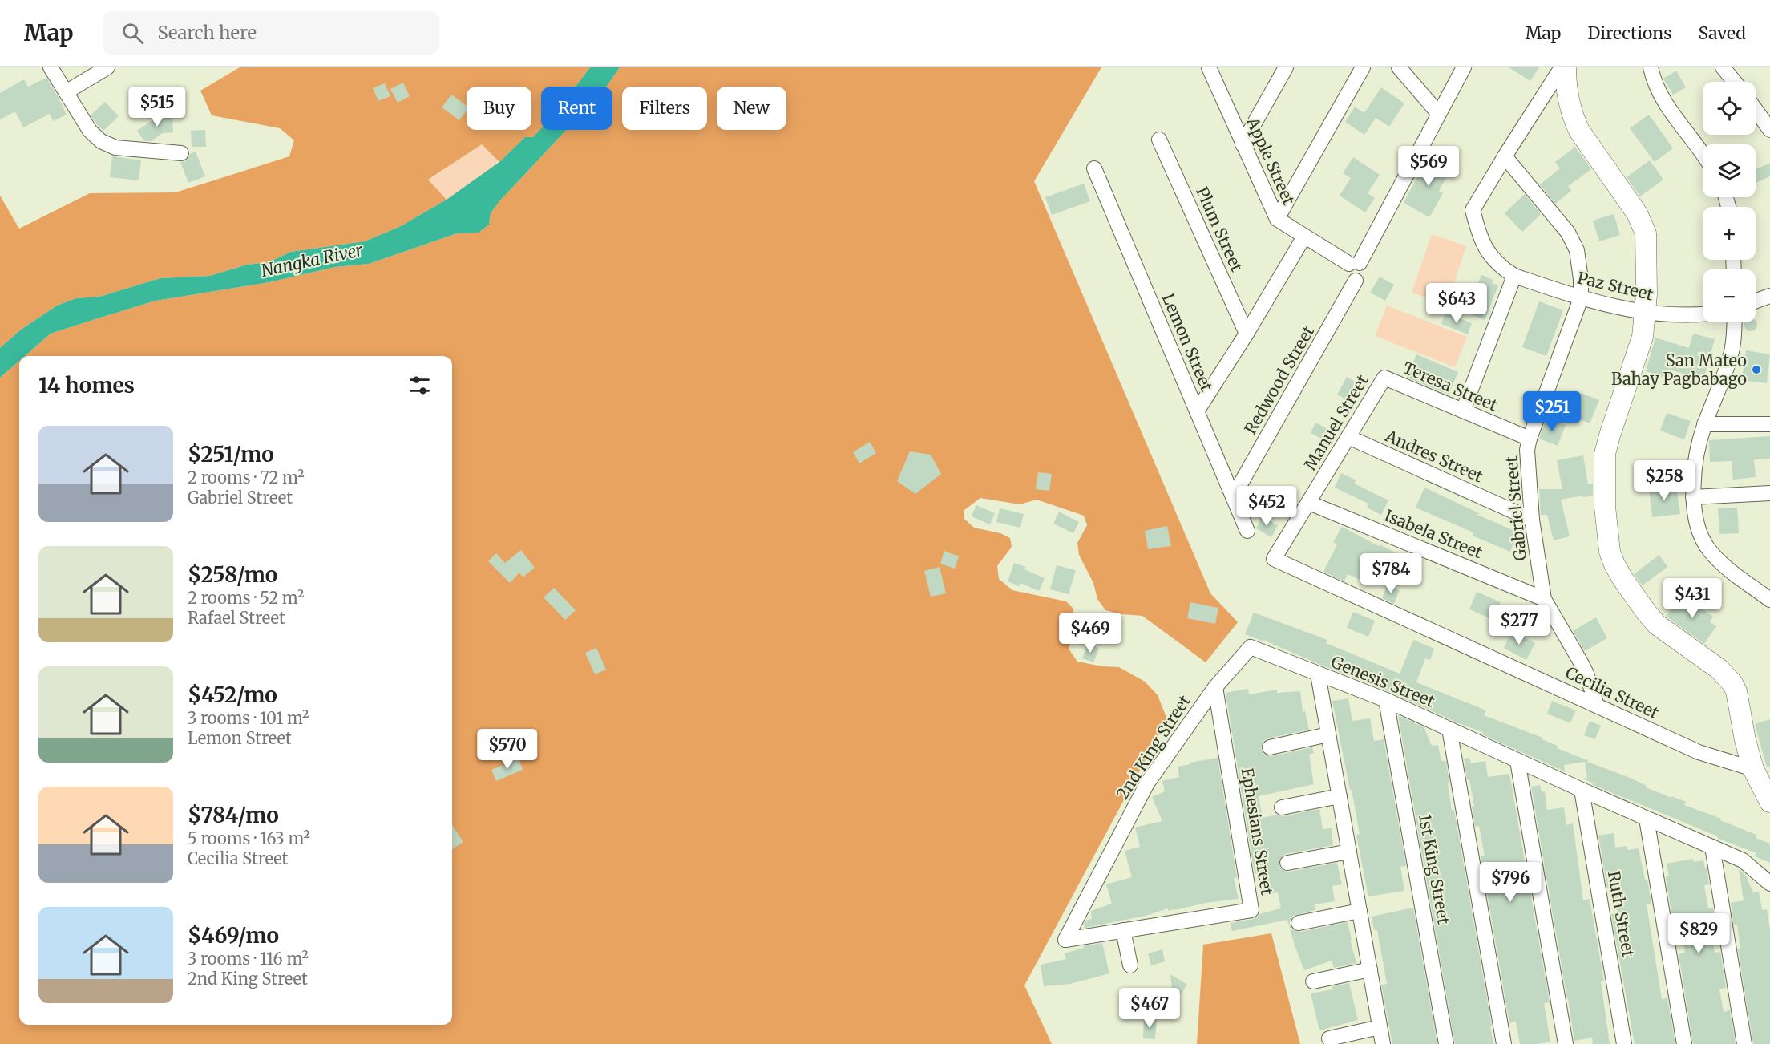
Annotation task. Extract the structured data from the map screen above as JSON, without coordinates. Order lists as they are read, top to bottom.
{
  "streets": {
    "street": [
      "Apple Street",
      "Plum Street",
      "Paz Street",
      "Lemon Street",
      "Redwood Street",
      "Teresa Street",
      "Manuel Street",
      "Andres Street",
      "Gabriel Street",
      "Isabela Street",
      "Genesis Street",
      "Cecilia Street",
      "2nd King Street",
      "Ephesians Street",
      "1st King Street",
      "Ruth Street"
    ]
  },
  "crossings": [
    ["Apple Street", "Redwood Street"],
    ["Paz Street", "Gabriel Street"],
    ["Lemon Street", "Redwood Street"],
    ["Teresa Street", "Manuel Street"],
    ["Teresa Street", "Gabriel Street"],
    ["Manuel Street", "Andres Street"],
    ["Manuel Street", "Isabela Street"],
    ["Manuel Street", "Cecilia Street"],
    ["Andres Street", "Gabriel Street"],
    ["Gabriel Street", "Isabela Street"],
    ["Gabriel Street", "Cecilia Street"],
    ["Genesis Street", "2nd King Street"],
    ["Genesis Street", "1st King Street"],
    ["Genesis Street", "Ruth Street"],
    ["2nd King Street", "Ephesians Street"]
  ],
  "water": ["Nangka River"],
  "places": ["San Mateo Bahay Pagbabago"],
  "page": {
    "header": "Map",
    "search": "Search here",
    "nav": ["Map", "Directions", "Saved"],
    "map_buttons": ["+", "−"],
    "price": [
      "$515",
      "$569",
      "$643",
      "$251",
      "$258",
      "$452",
      "$784",
      "$431",
      "$277",
      "$469",
      "$570",
      "$796",
      "$829",
      "$467"
    ],
    "chip": [
      "Buy",
      "Rent",
      "Filters",
      "New"
    ],
    "heading": "14 homes",
    "list": [
      {
        "name": "$251/mo",
        "note": "2 rooms · 72 m² · Gabriel Street"
      },
      {
        "name": "$258/mo",
        "note": "2 rooms · 52 m² · Rafael Street"
      },
      {
        "name": "$452/mo",
        "note": "3 rooms · 101 m² · Lemon Street"
      },
      {
        "name": "$784/mo",
        "note": "5 rooms · 163 m² · Cecilia Street"
      },
      {
        "name": "$469/mo",
        "note": "3 rooms · 116 m² · 2nd King Street"
      }
    ]
  }
}
